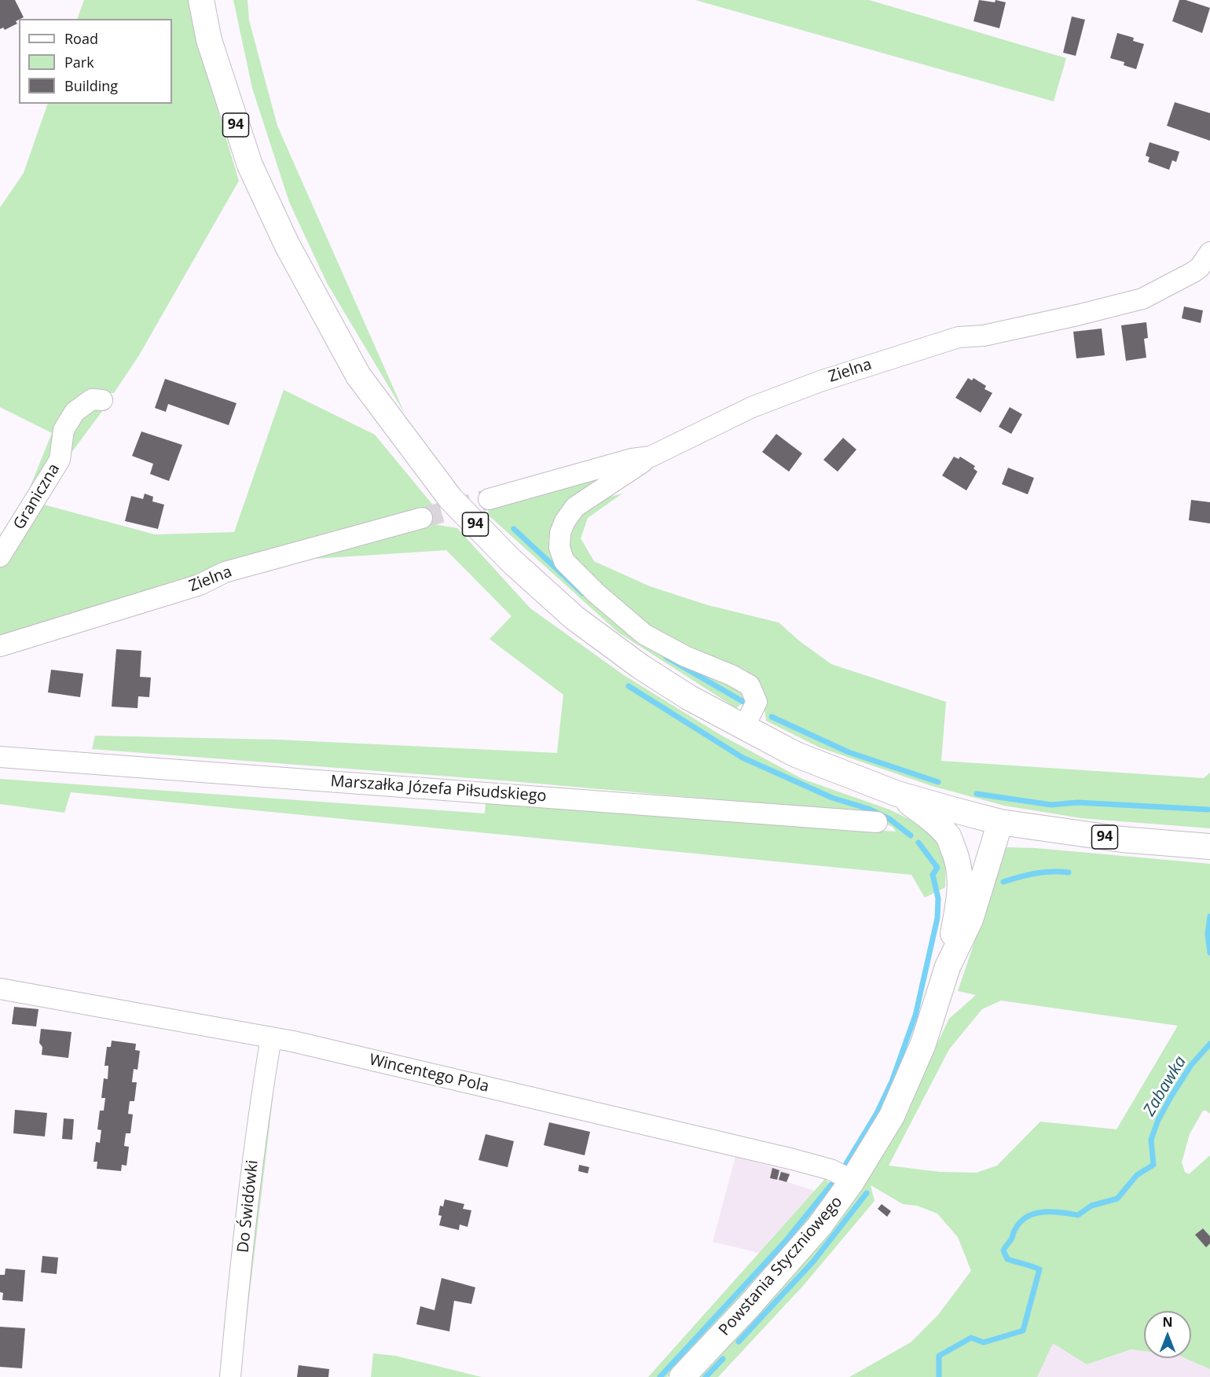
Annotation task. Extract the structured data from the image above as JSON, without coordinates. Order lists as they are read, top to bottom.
{
  "streets": {
    "main road": ["94", "Powstania Styczniowego"],
    "street": [
      "Zielna",
      "Graniczna",
      "Marszałka Józefa Piłsudskiego",
      "Wincentego Pola",
      "Do Świdówki"
    ]
  },
  "crossings": [
    ["94", "Powstania Styczniowego"],
    ["Wincentego Pola", "Do Świdówki"],
    ["Wincentego Pola", "Powstania Styczniowego"]
  ],
  "water": ["Zabawka"],
  "legend": ["Road", "Park", "Building"],
  "north": "top"
}
